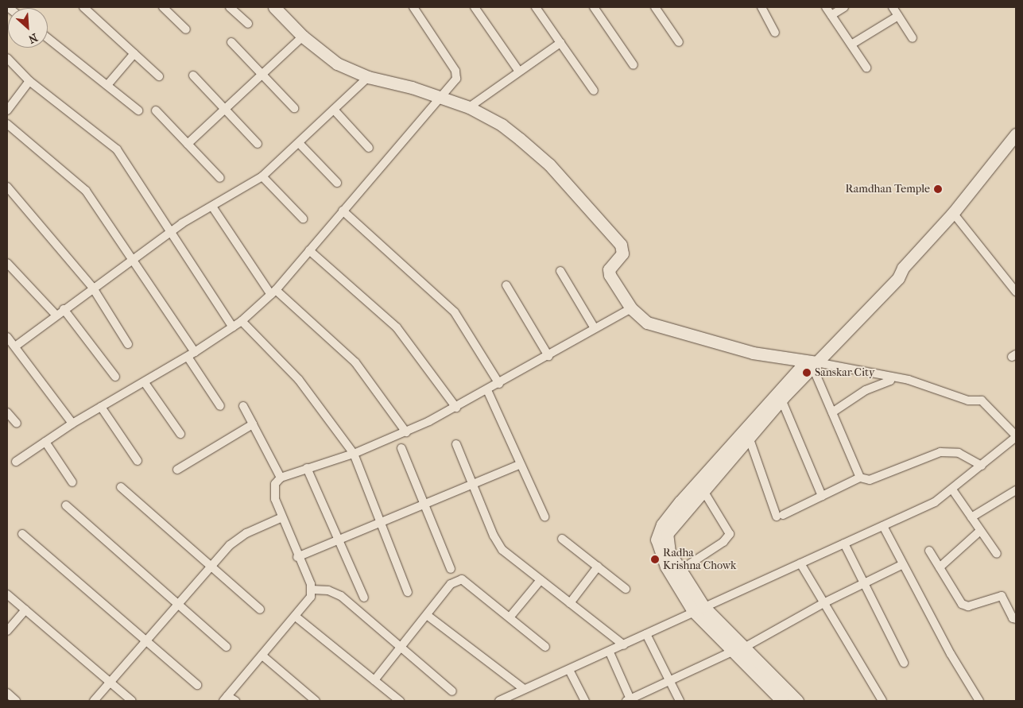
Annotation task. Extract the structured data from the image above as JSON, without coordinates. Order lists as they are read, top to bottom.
{
  "places": ["Ramdhan Temple", "Sanskar City", "Radha Krishna Chowk"],
  "north": "bottom right"
}
